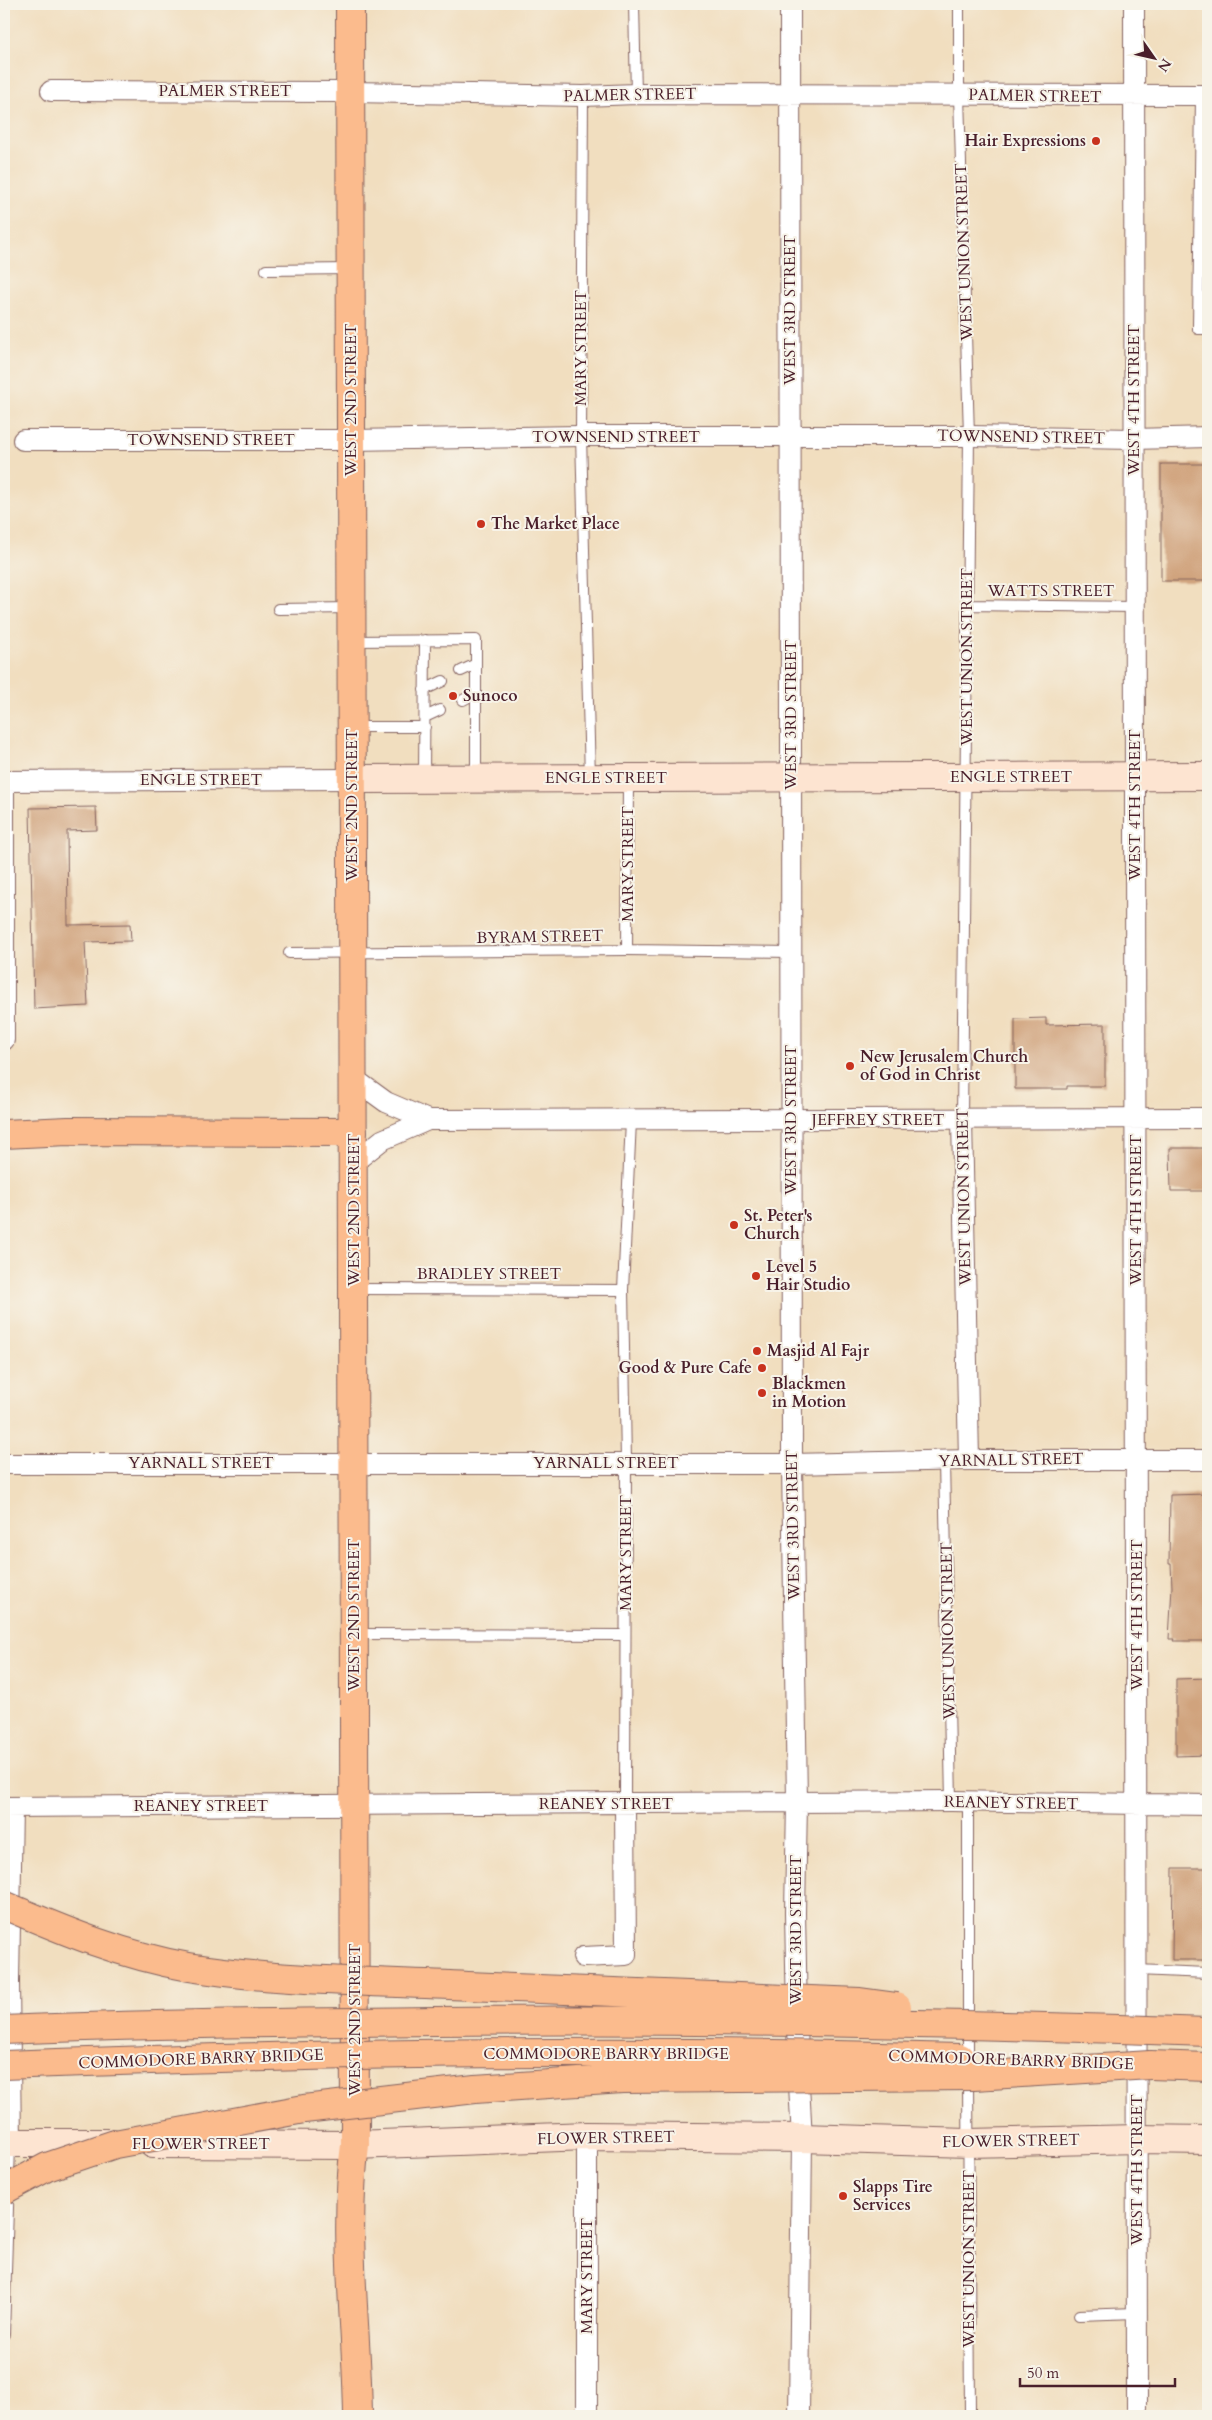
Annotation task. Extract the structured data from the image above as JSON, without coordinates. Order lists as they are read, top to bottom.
{
  "streets": {
    "main road": ["WEST 2ND STREET", "COMMODORE BARRY BRIDGE"],
    "street": [
      "PALMER STREET",
      "WEST UNION STREET",
      "WEST 3RD STREET",
      "MARY STREET",
      "WEST 4TH STREET",
      "TOWNSEND STREET",
      "ENGLE STREET",
      "JEFFREY STREET",
      "YARNALL STREET",
      "REANEY STREET",
      "FLOWER STREET"
    ],
    "lane": ["WATTS STREET", "BYRAM STREET", "BRADLEY STREET"]
  },
  "crossings": [
    ["PALMER STREET", "WEST UNION STREET"],
    ["PALMER STREET", "WEST 3RD STREET"],
    ["PALMER STREET", "MARY STREET"],
    ["PALMER STREET", "WEST 2ND STREET"],
    ["PALMER STREET", "WEST 4TH STREET"],
    ["WEST UNION STREET", "TOWNSEND STREET"],
    ["WEST UNION STREET", "WATTS STREET"],
    ["WEST UNION STREET", "ENGLE STREET"],
    ["WEST UNION STREET", "JEFFREY STREET"],
    ["WEST UNION STREET", "YARNALL STREET"],
    ["WEST UNION STREET", "REANEY STREET"],
    ["WEST UNION STREET", "FLOWER STREET"],
    ["WEST 3RD STREET", "TOWNSEND STREET"],
    ["WEST 3RD STREET", "ENGLE STREET"],
    ["WEST 3RD STREET", "BYRAM STREET"],
    ["WEST 3RD STREET", "JEFFREY STREET"],
    ["WEST 3RD STREET", "YARNALL STREET"],
    ["WEST 3RD STREET", "REANEY STREET"],
    ["WEST 3RD STREET", "FLOWER STREET"],
    ["MARY STREET", "TOWNSEND STREET"],
    ["MARY STREET", "ENGLE STREET"],
    ["MARY STREET", "BYRAM STREET"],
    ["MARY STREET", "JEFFREY STREET"],
    ["MARY STREET", "BRADLEY STREET"],
    ["MARY STREET", "YARNALL STREET"],
    ["MARY STREET", "REANEY STREET"],
    ["MARY STREET", "FLOWER STREET"],
    ["WEST 2ND STREET", "TOWNSEND STREET"],
    ["WEST 2ND STREET", "ENGLE STREET"],
    ["WEST 2ND STREET", "BYRAM STREET"],
    ["WEST 2ND STREET", "BRADLEY STREET"],
    ["WEST 2ND STREET", "YARNALL STREET"],
    ["WEST 2ND STREET", "REANEY STREET"],
    ["WEST 2ND STREET", "FLOWER STREET"],
    ["WEST 4TH STREET", "TOWNSEND STREET"],
    ["WEST 4TH STREET", "WATTS STREET"],
    ["WEST 4TH STREET", "ENGLE STREET"],
    ["WEST 4TH STREET", "JEFFREY STREET"],
    ["WEST 4TH STREET", "YARNALL STREET"],
    ["WEST 4TH STREET", "REANEY STREET"],
    ["WEST 4TH STREET", "FLOWER STREET"]
  ],
  "places": [
    "Hair Expressions",
    "The Market Place",
    "Sunoco",
    "New Jerusalem Church of God in Christ",
    "St. Peter's Church",
    "Level 5 Hair Studio",
    "Masjid Al Fajr",
    "Good & Pure Cafe",
    "Blackmen in Motion",
    "Slapps Tire Services"
  ],
  "scale_bar": "50 m",
  "north": "bottom right"
}
